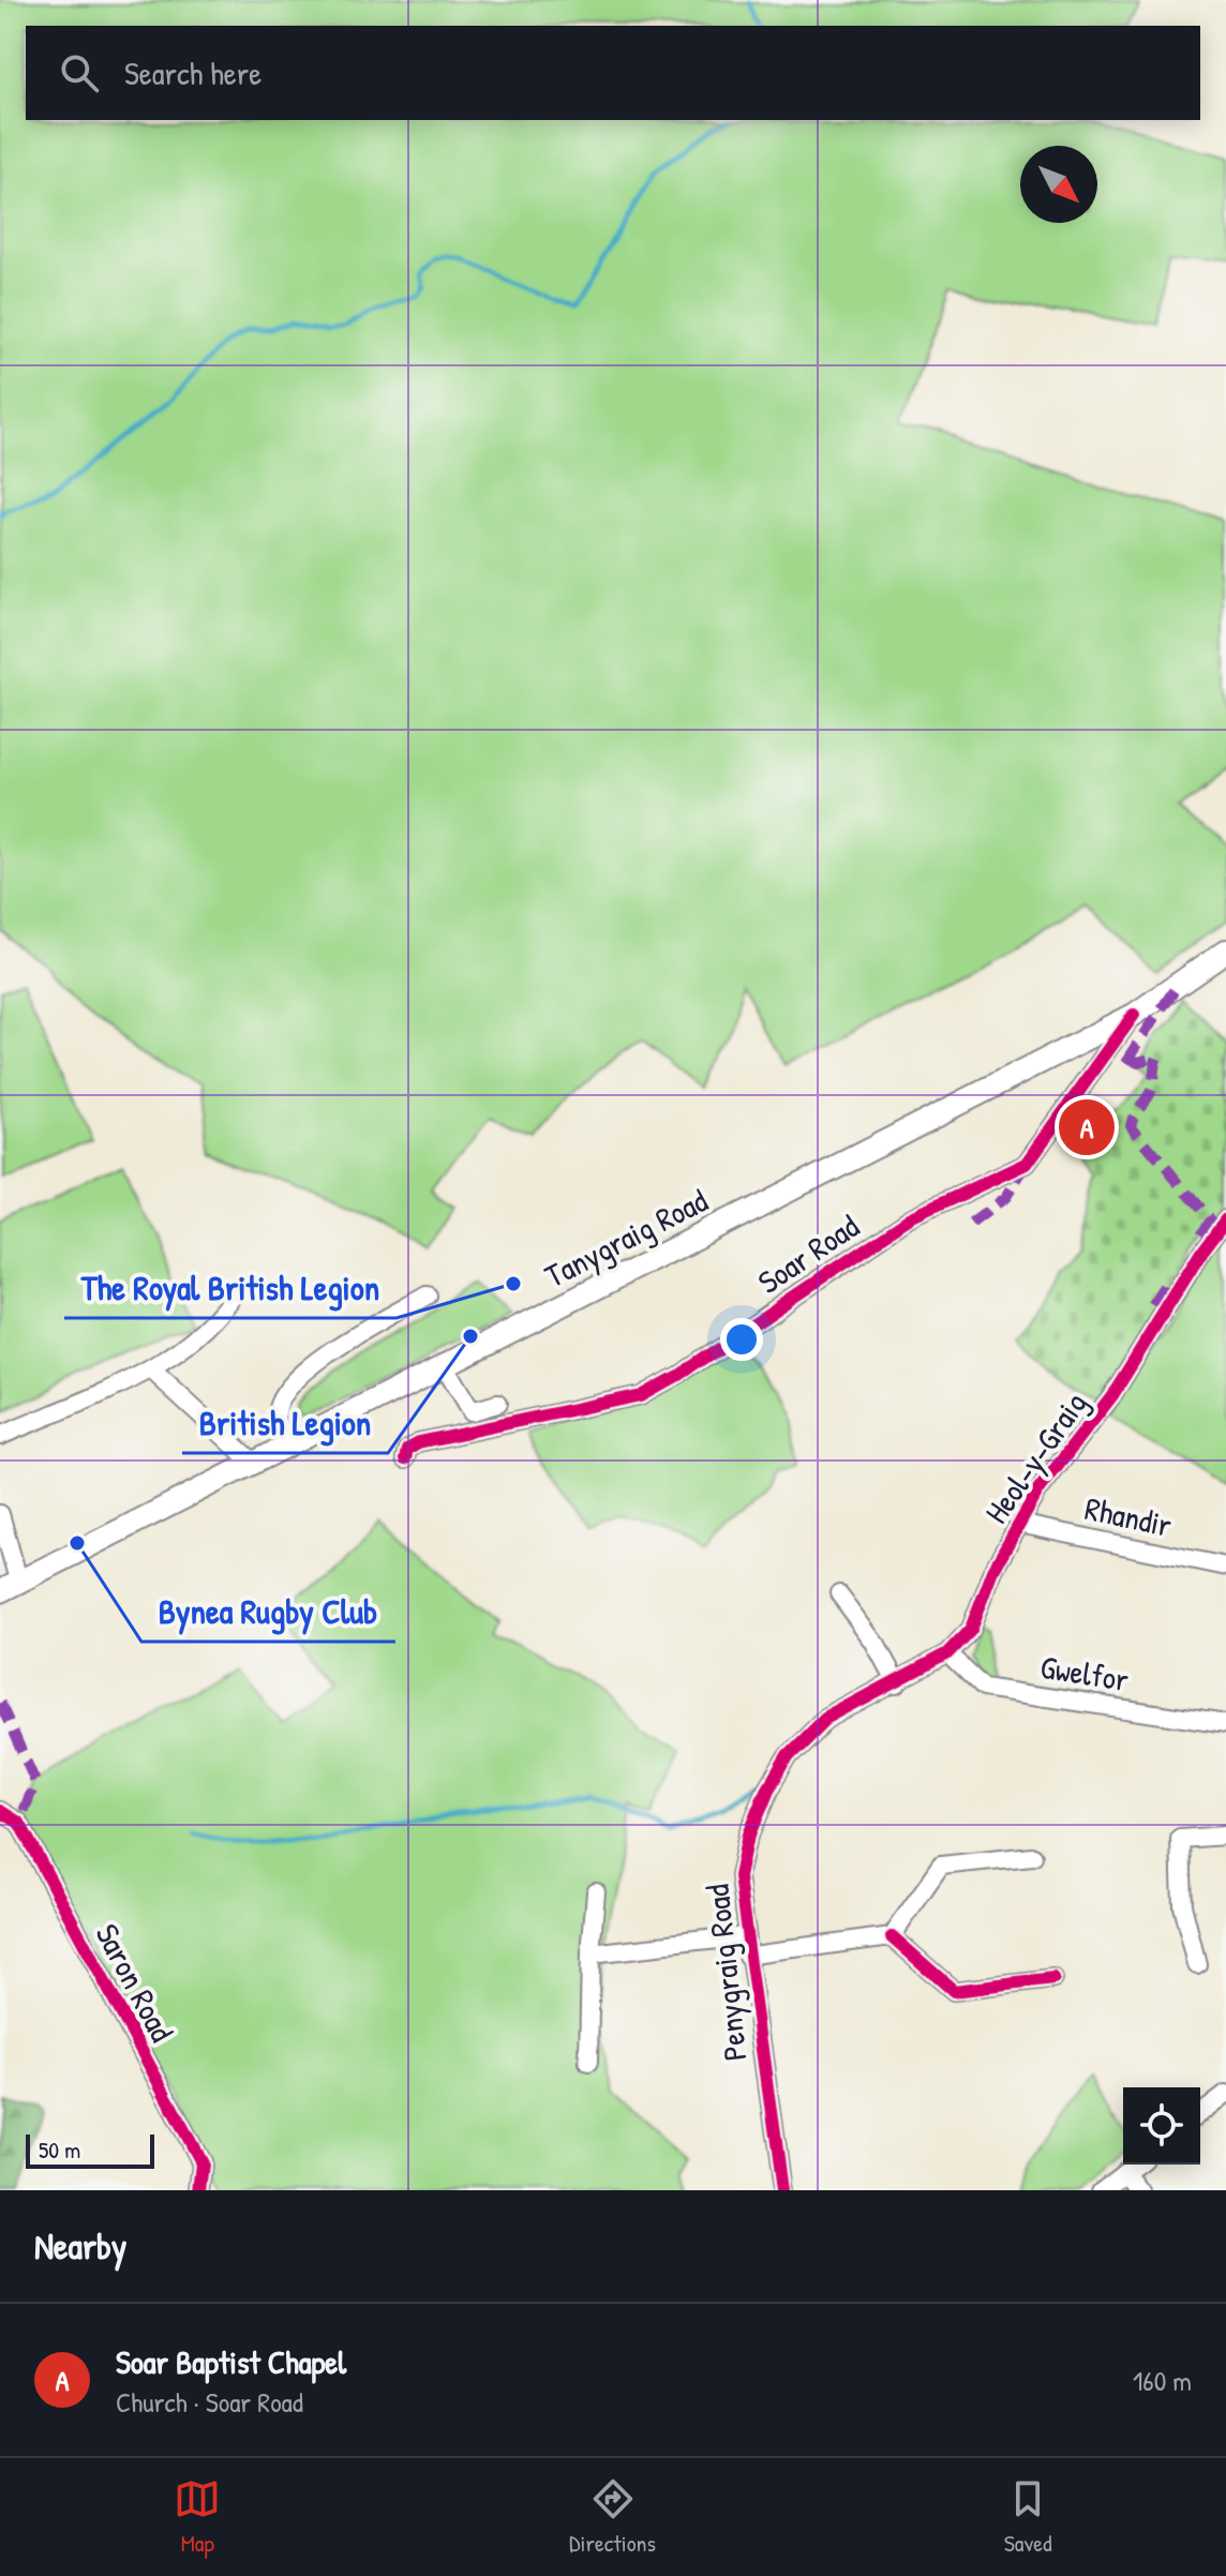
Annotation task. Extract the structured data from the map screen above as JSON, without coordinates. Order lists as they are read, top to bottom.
{
  "streets": {
    "main road": ["Tanygraig Road"],
    "street": [
      "Soar Road",
      "Heol-y-Graig",
      "Rhandir",
      "Gwelfor",
      "Penygraig Road",
      "Saron Road"
    ]
  },
  "crossings": [
    ["Tanygraig Road", "Soar Road"],
    ["Heol-y-Graig", "Rhandir"],
    ["Heol-y-Graig", "Gwelfor"],
    ["Heol-y-Graig", "Penygraig Road"]
  ],
  "places": ["The Royal British Legion", "British Legion", "Bynea Rugby Club"],
  "scale_bar": "50 m",
  "north": "bottom right",
  "page": {
    "search": "Search here",
    "pins": "A",
    "scale": "50 m",
    "heading": "Nearby",
    "list": [
      {
        "mark": "A",
        "name": "Soar Baptist Chapel",
        "note": "Church · Soar Road",
        "value": "160 m"
      }
    ],
    "nav": ["Map", "Directions", "Saved"]
  }
}
